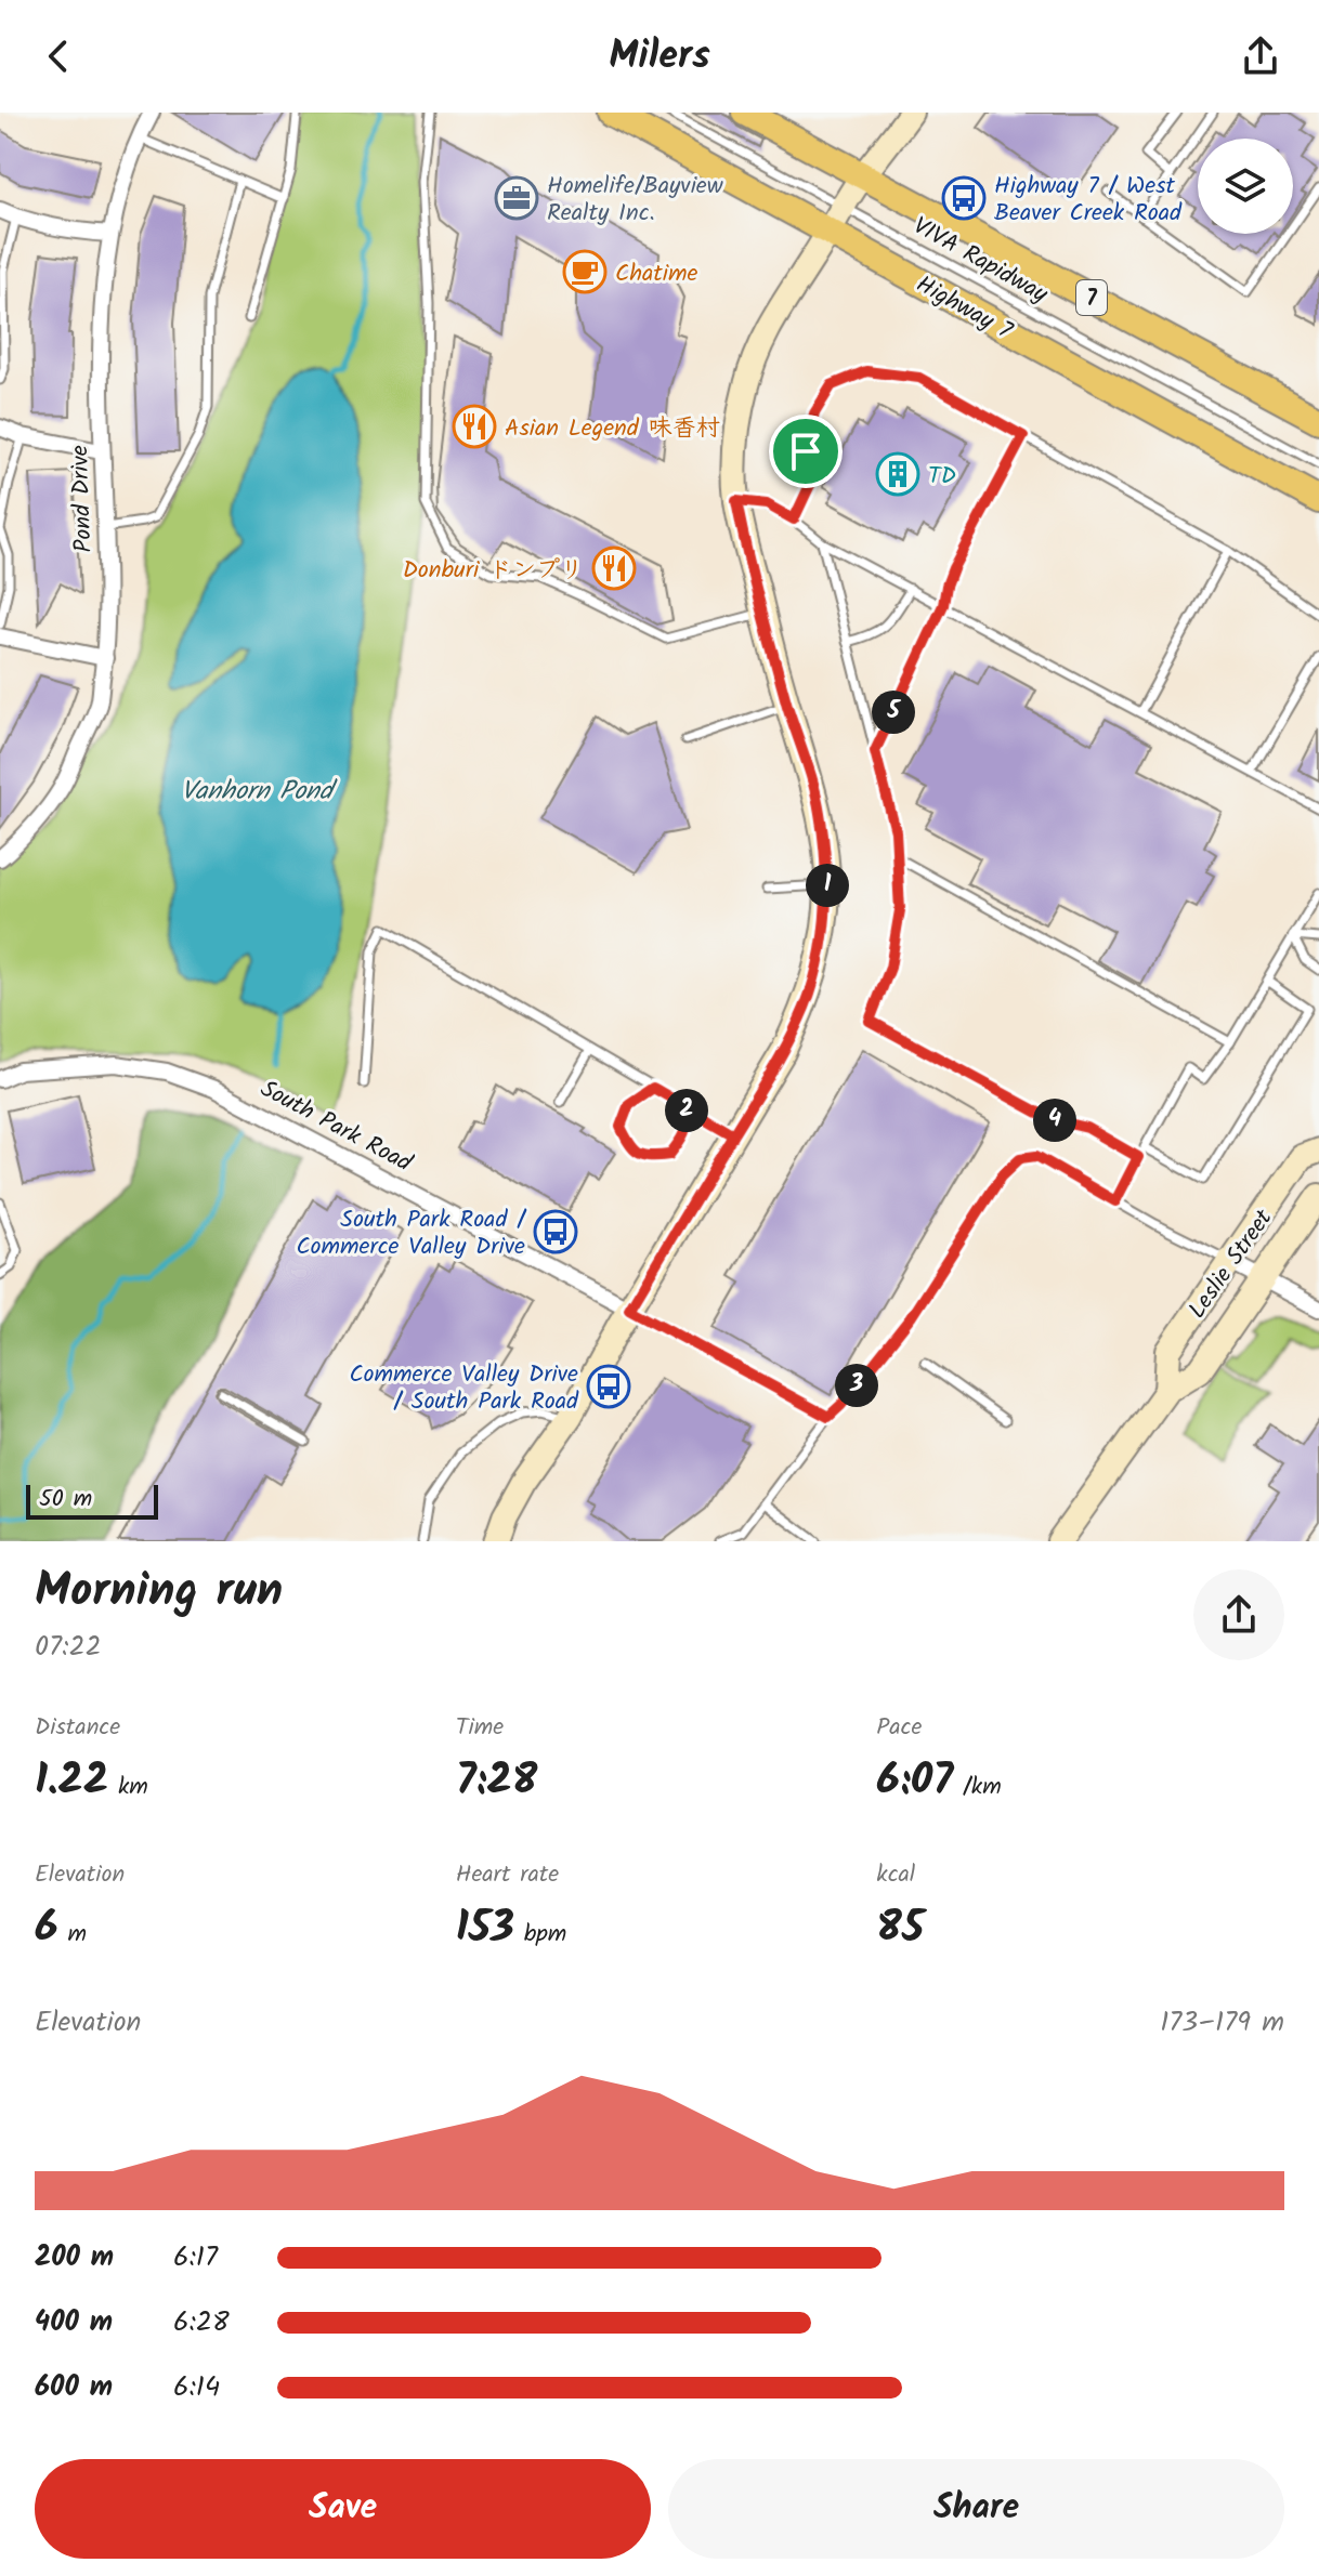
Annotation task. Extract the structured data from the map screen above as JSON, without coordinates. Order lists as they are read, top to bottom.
{
  "streets": {
    "main road": ["7", "Highway 7"],
    "street": ["Pond Drive", "South Park Road", "Leslie Street"],
    "lane": ["VIVA Rapidway"]
  },
  "water": ["Vanhorn Pond"],
  "places": {
    "office": ["Homelife/Bayview Realty Inc."],
    "bus stop": ["Highway 7 / West Beaver Creek Road", "South Park Road / Commerce Valley Drive", "Commerce Valley Drive / South Park Road"],
    "cafe": ["Chatime"],
    "restaurant": ["Asian Legend 味香村", "Donburi ドンプリ"],
    "building": ["TD"]
  },
  "scale_bar": "50 m",
  "page": {
    "header": "Milers",
    "pins": [
      "5",
      "1",
      "2",
      "4",
      "3"
    ],
    "scale": "50 m",
    "heading": ["Morning run", "07:22"],
    "stats": [
      ["Distance", "1.22 km"],
      ["Time", "7:28"],
      ["Pace", "6:07 /km"],
      ["Elevation", "6 m"],
      ["Heart rate", "153 bpm"],
      ["kcal", "85"]
    ],
    "chart": ["Elevation", "173–179 m"],
    "list": [
      {
        "name": "200 m",
        "note": "6:17"
      },
      {
        "name": "400 m",
        "note": "6:28"
      },
      {
        "name": "600 m",
        "note": "6:14"
      }
    ],
    "buttons": ["Save", "Share"]
  }
}
